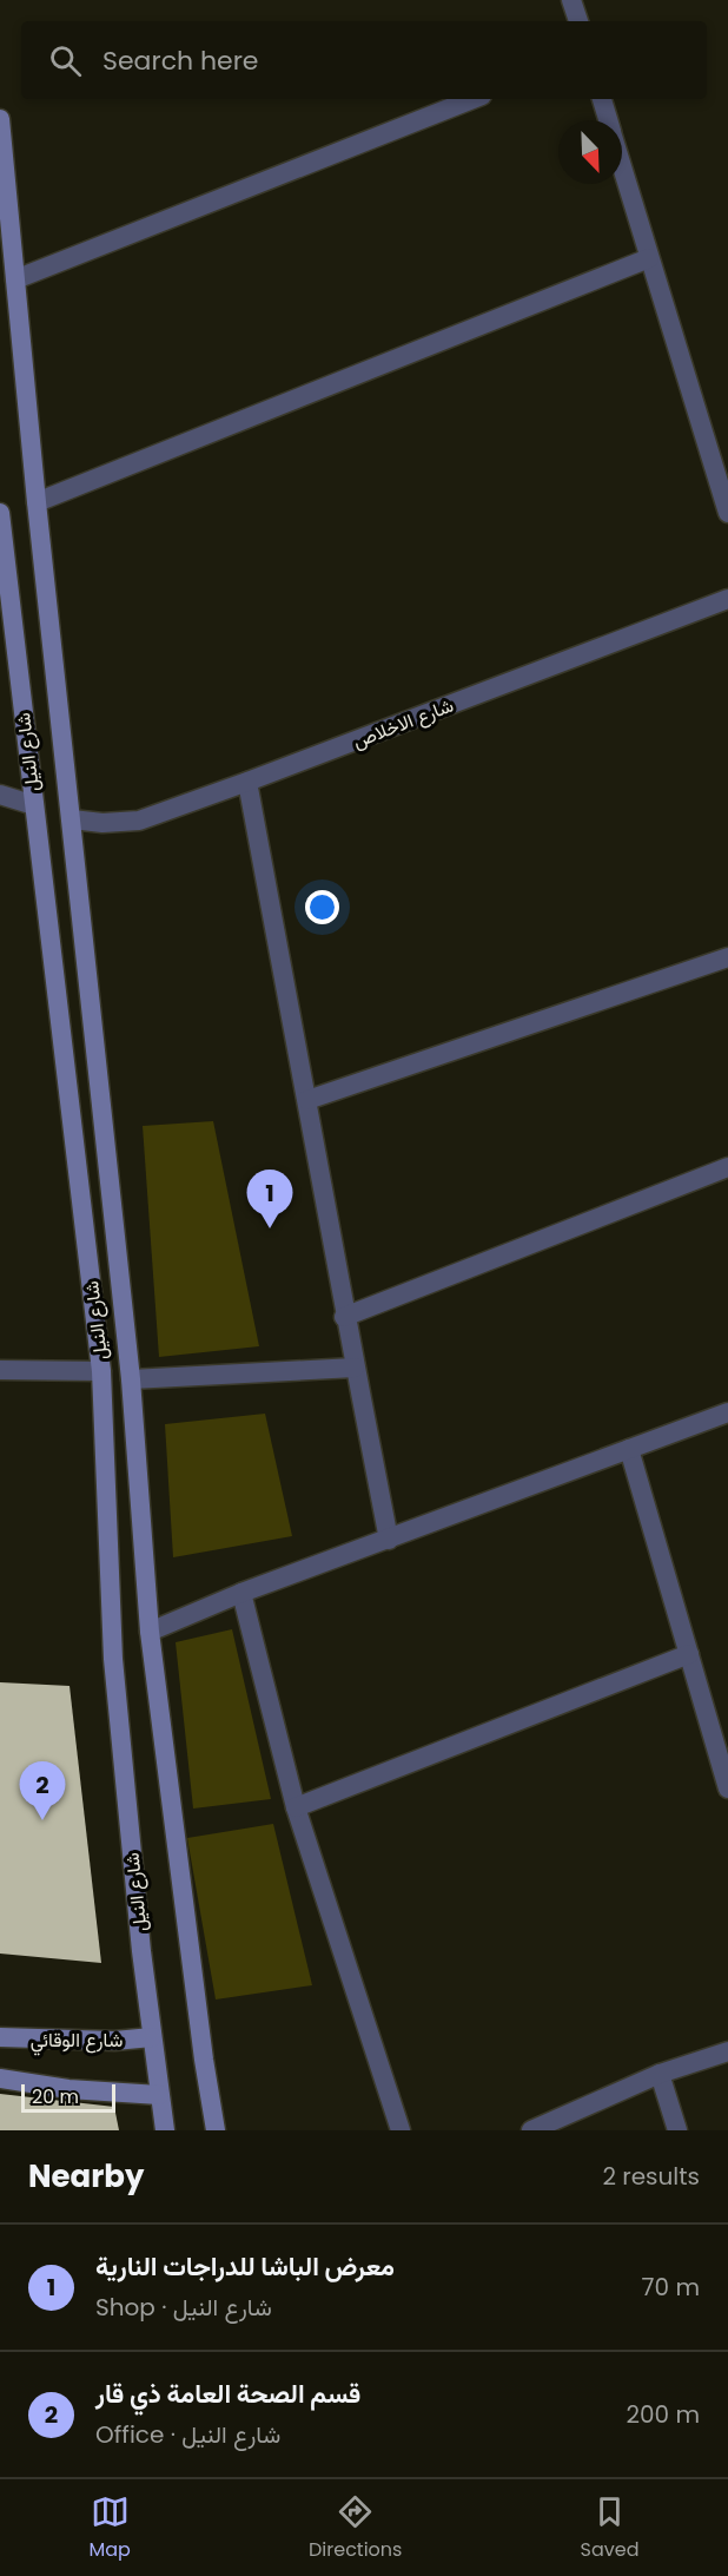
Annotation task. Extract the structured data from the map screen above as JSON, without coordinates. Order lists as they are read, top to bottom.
{
  "streets": {
    "main road": ["شارع النيل", "شارع الوقائي"],
    "street": ["شارع الاخلاص"]
  },
  "crossings": [
    ["شارع النيل", "شارع الوقائي"]
  ],
  "scale_bar": "20 m",
  "north": "bottom right",
  "page": {
    "search": "Search here",
    "pins": ["1", "2"],
    "scale": "20 m",
    "heading": ["Nearby", "2 results"],
    "list": [
      {
        "mark": "1",
        "name": "معرض الباشا للدراجات النارية",
        "note": "Shop · شارع النيل",
        "value": "70 m"
      },
      {
        "mark": "2",
        "name": "قسم الصحة العامة ذي قار",
        "note": "Office · شارع النيل",
        "value": "200 m"
      }
    ],
    "nav": ["Map", "Directions", "Saved"]
  }
}
